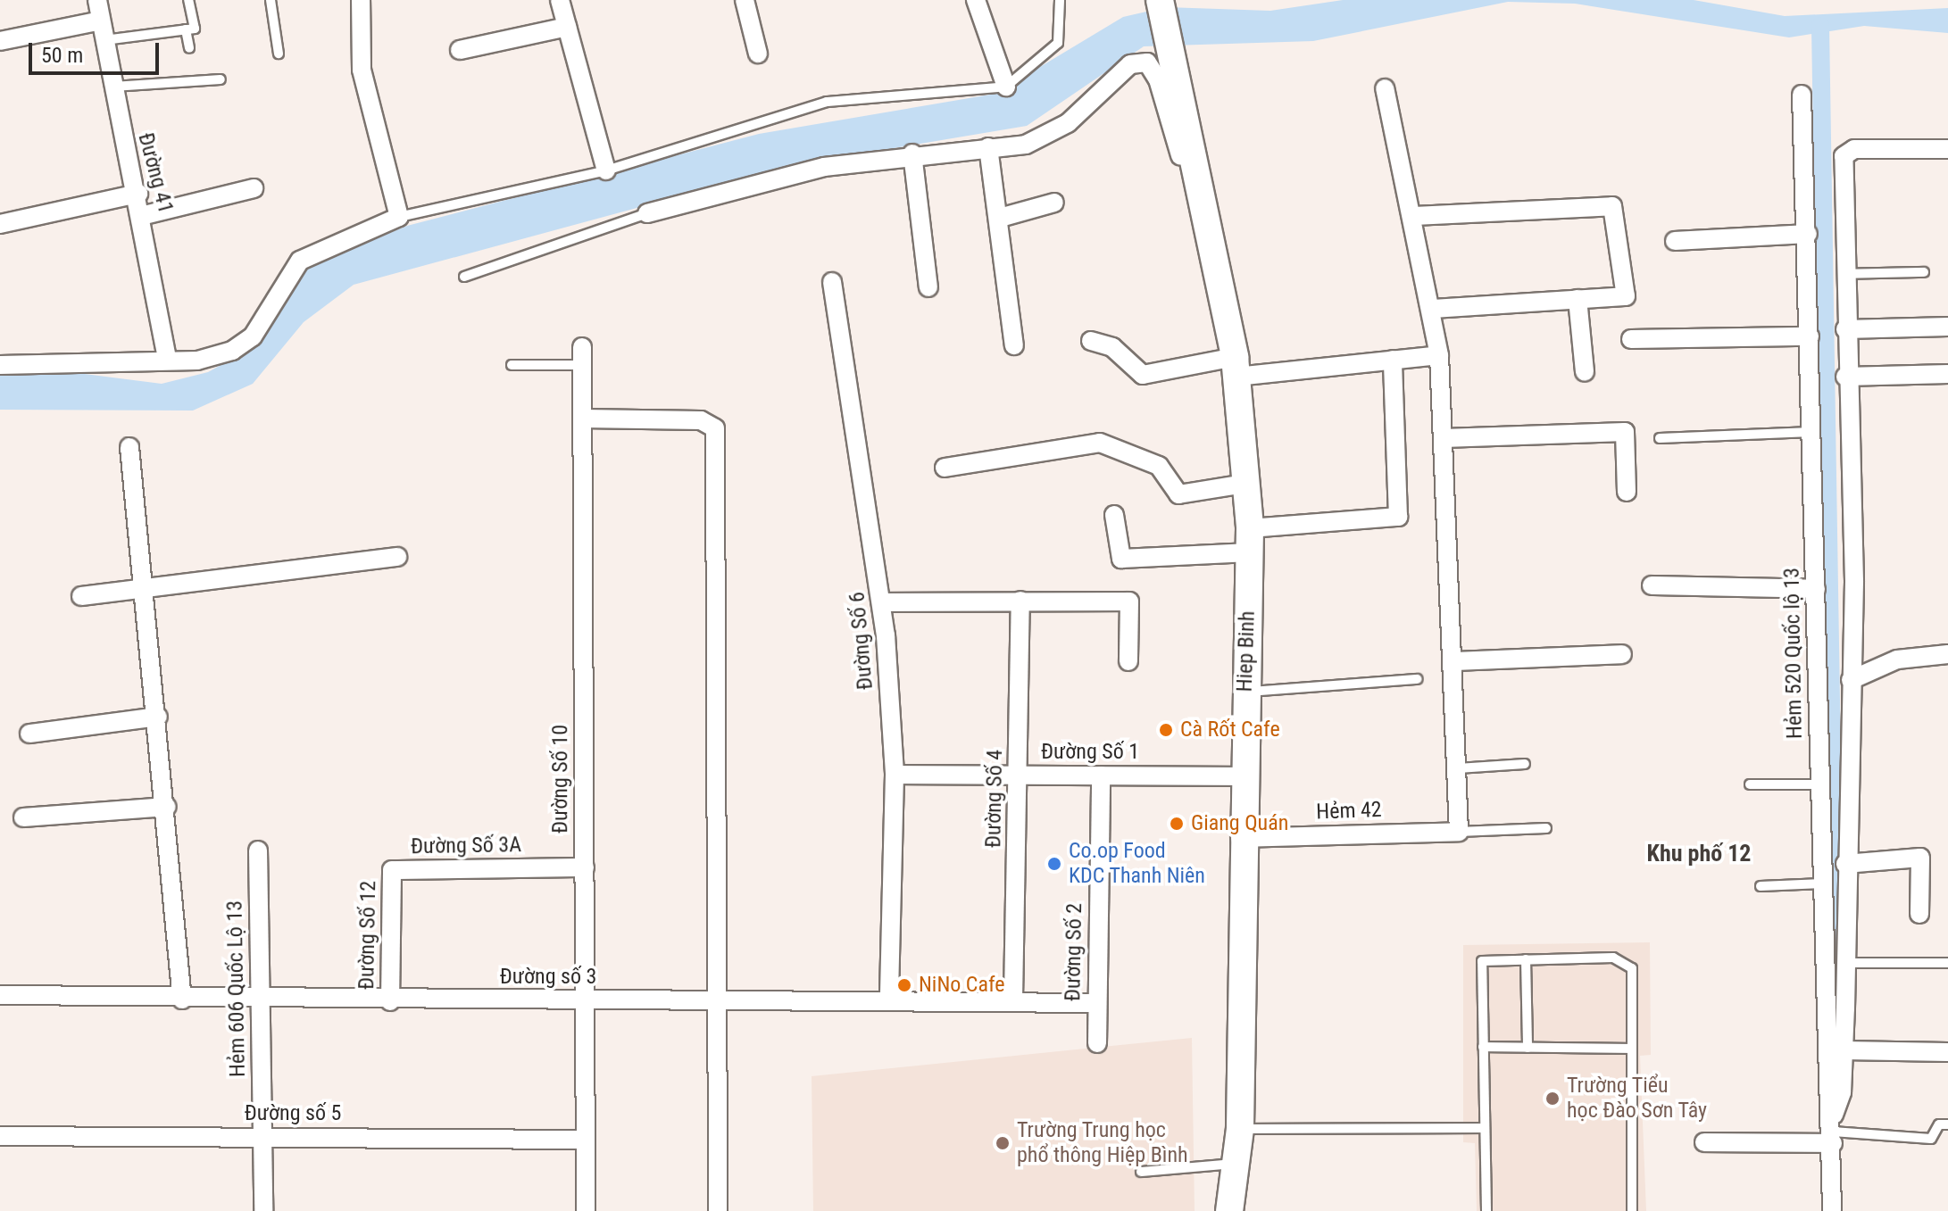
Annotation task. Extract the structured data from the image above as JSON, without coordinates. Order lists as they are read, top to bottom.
{
  "streets": {
    "main road": ["Hiep Binh"],
    "street": [
      "Đường 41",
      "Đường Số 6",
      "Hẻm 520 Quốc lộ 13",
      "Đường Số 1",
      "Đường Số 10",
      "Đường Số 4",
      "Hẻm 42",
      "Đường Số 3A",
      "Đường Số 12",
      "Đường Số 2",
      "Đường số 3",
      "Hẻm 606 Quốc Lộ 13",
      "Đường số 5"
    ]
  },
  "crossings": [
    ["Đường Số 6", "Đường Số 1"],
    ["Đường Số 6", "Đường số 3"],
    ["Hiep Binh", "Đường Số 1"],
    ["Hiep Binh", "Hẻm 42"],
    ["Đường Số 1", "Đường Số 4"],
    ["Đường Số 1", "Đường Số 2"],
    ["Đường Số 10", "Đường Số 3A"],
    ["Đường Số 10", "Đường số 3"],
    ["Đường Số 10", "Đường số 5"],
    ["Đường Số 4", "Đường số 3"],
    ["Đường Số 3A", "Đường Số 12"],
    ["Đường Số 12", "Đường số 3"],
    ["Đường Số 2", "Đường số 3"],
    ["Đường số 3", "Hẻm 606 Quốc Lộ 13"],
    ["Hẻm 606 Quốc Lộ 13", "Đường số 5"]
  ],
  "districts": ["Khu phố 12"],
  "places": [
    "Cà Rốt Cafe",
    "Giang Quán",
    "Co.op Food KDC Thanh Niên",
    "NiNo Cafe",
    "Trường Tiểu học Đào Sơn Tây",
    "Trường Trung học phổ thông Hiệp Bình"
  ],
  "scale_bar": "50 m"
}
